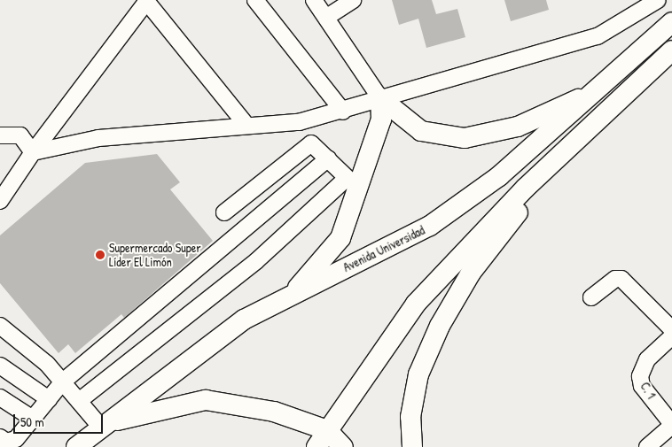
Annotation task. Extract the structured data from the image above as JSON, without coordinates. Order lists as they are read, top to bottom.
{
  "streets": {
    "main road": ["Avenida Universidad"],
    "street": ["C. 1"]
  },
  "places": ["Supermercado Super Líder El Limón"],
  "scale_bar": "50 m"
}
